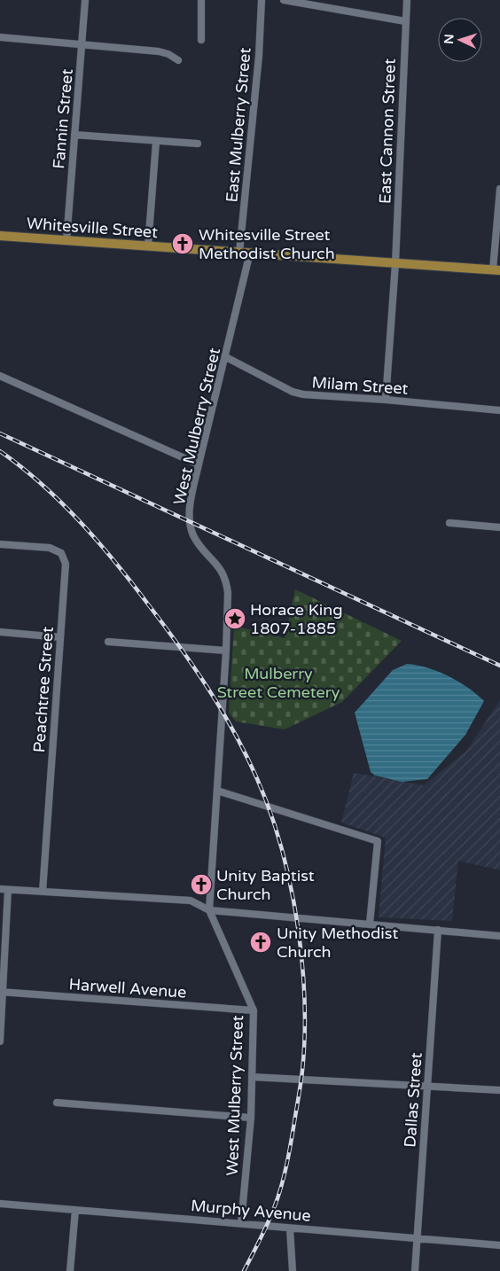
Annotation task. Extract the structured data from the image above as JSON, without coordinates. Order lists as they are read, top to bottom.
{
  "streets": {
    "main road": ["Whitesville Street"],
    "street": [
      "Fannin Street",
      "East Mulberry Street",
      "East Cannon Street",
      "Milam Street",
      "West Mulberry Street",
      "Peachtree Street",
      "Harwell Avenue",
      "Dallas Street",
      "Murphy Avenue"
    ]
  },
  "crossings": [
    ["Fannin Street", "Whitesville Street"],
    ["East Mulberry Street", "Whitesville Street"],
    ["East Cannon Street", "Whitesville Street"],
    ["East Cannon Street", "Milam Street"],
    ["Whitesville Street", "West Mulberry Street"],
    ["Milam Street", "West Mulberry Street"],
    ["West Mulberry Street", "Harwell Avenue"],
    ["West Mulberry Street", "Murphy Avenue"],
    ["Dallas Street", "Murphy Avenue"]
  ],
  "parks": ["Mulberry Street Cemetery"],
  "places": {
    "church": ["Whitesville Street Methodist Church", "Unity Baptist Church", "Unity Methodist Church"],
    "place": ["Horace King 1807-1885"]
  },
  "north": "left"
}
